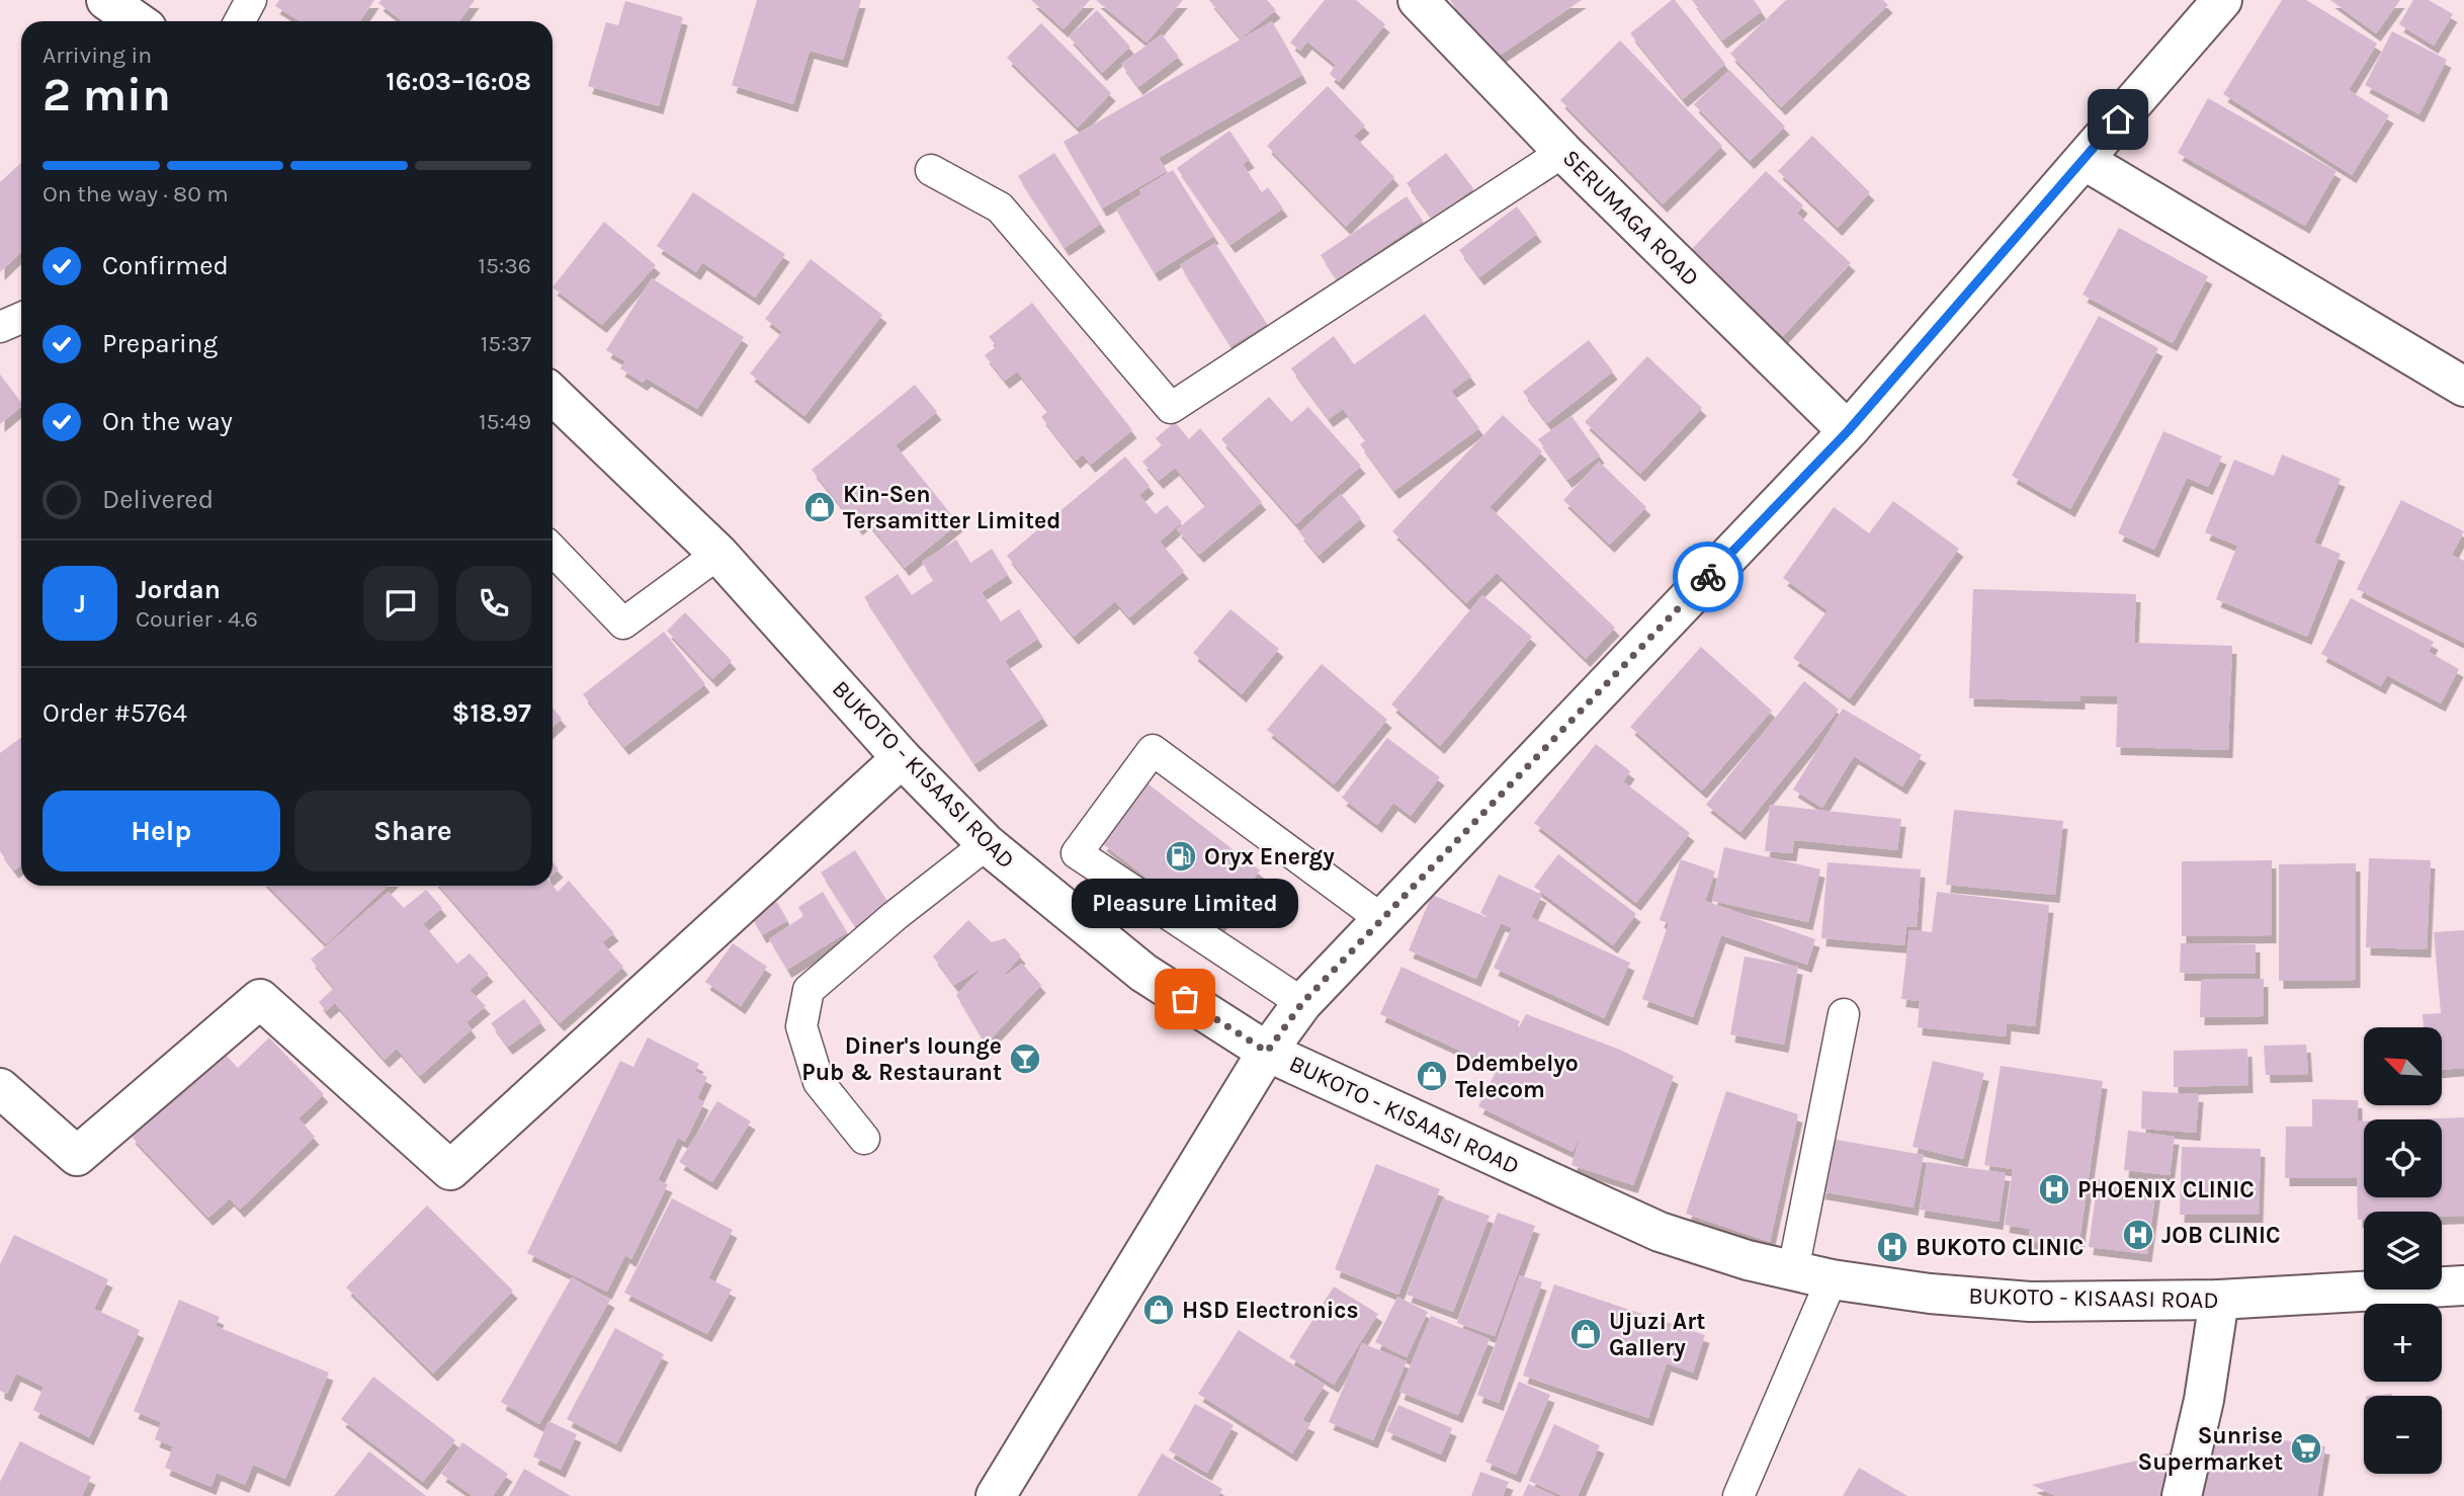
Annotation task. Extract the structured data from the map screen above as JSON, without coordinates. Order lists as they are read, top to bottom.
{
  "streets": {
    "street": ["SERUMAGA ROAD", "BUKOTO - KISAASI ROAD"]
  },
  "places": {
    "shop": [
      "Kin-Sen Tersamitter Limited",
      "Ddembelyo Telecom",
      "HSD Electronics",
      "Ujuzi Art Gallery"
    ],
    "fuel station": ["Oryx Energy"],
    "other": ["Pleasure Limited"],
    "bar": ["Diner's lounge Pub & Restaurant"],
    "hospital": ["PHOENIX CLINIC", "JOB CLINIC", "BUKOTO CLINIC"],
    "supermarket": ["Sunrise Supermarket"]
  },
  "north": "top left",
  "page": {
    "heading": ["2 min", "Arriving in", "16:03–16:08"],
    "panel": [
      "Jordan",
      "Courier · 4.6",
      "Order #5764",
      "$18.97"
    ],
    "bar": "On the way · 80 m",
    "list": [
      ["Confirmed", "15:36"],
      ["Preparing", "15:37"],
      ["On the way", "15:49"],
      "Delivered"
    ],
    "round": "J",
    "buttons": ["Help", "Share"],
    "bubble": "Pleasure Limited",
    "map_buttons": ["+", "−"]
  }
}
